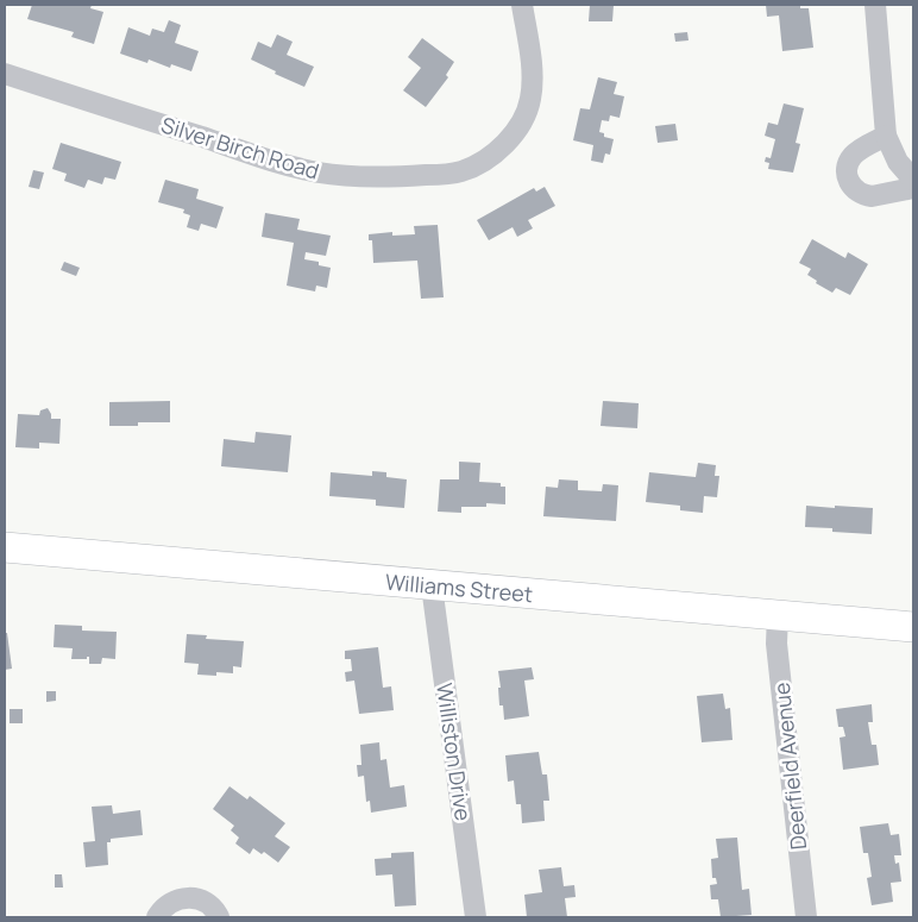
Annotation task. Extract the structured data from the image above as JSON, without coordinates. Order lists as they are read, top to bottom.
{
  "streets": {
    "main road": ["Williams Street"],
    "street": ["Silver Birch Road", "Williston Drive", "Deerfield Avenue"]
  },
  "crossings": [
    ["Williams Street", "Williston Drive"],
    ["Williams Street", "Deerfield Avenue"]
  ]
}
